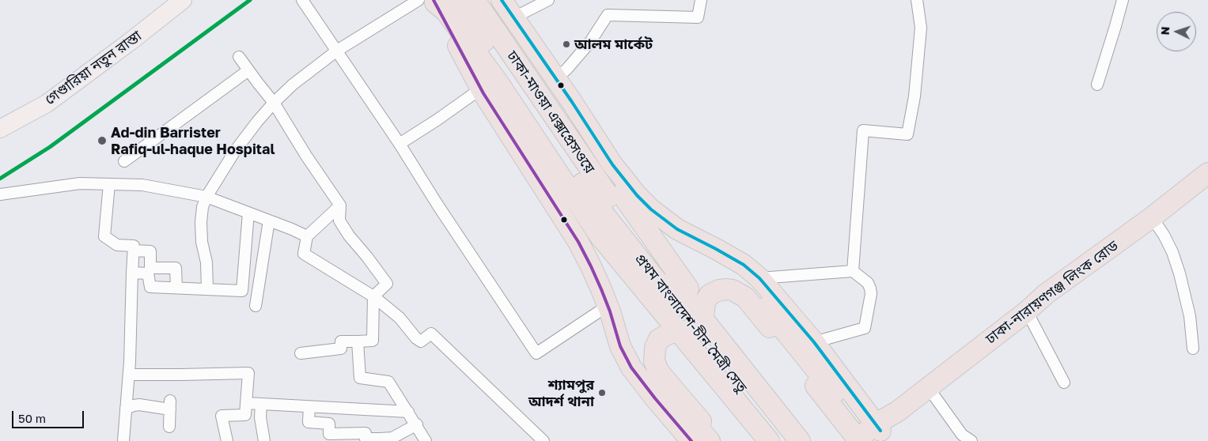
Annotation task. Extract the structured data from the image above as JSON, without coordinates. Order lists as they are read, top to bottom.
{
  "streets": {
    "highway": ["ঢাকা-মাওয়া এক্সপ্রেসওয়ে", "ঢাকা-নারায়ণগঞ্জ লিংক রোড", "প্রথম বাংলাদেশ-চীন মৈত্রী সেতু"],
    "main road": ["গেণ্ডারিয়া নতুন রাস্তা"]
  },
  "crossings": [
    ["ঢাকা-মাওয়া এক্সপ্রেসওয়ে", "প্রথম বাংলাদেশ-চীন মৈত্রী সেতু"]
  ],
  "places": ["আলম মার্কেট", "Ad-din Barrister Rafiq-ul-haque Hospital", "শ্যামপুর আদর্শ থানা"],
  "scale_bar": "50 m",
  "north": "left"
}
